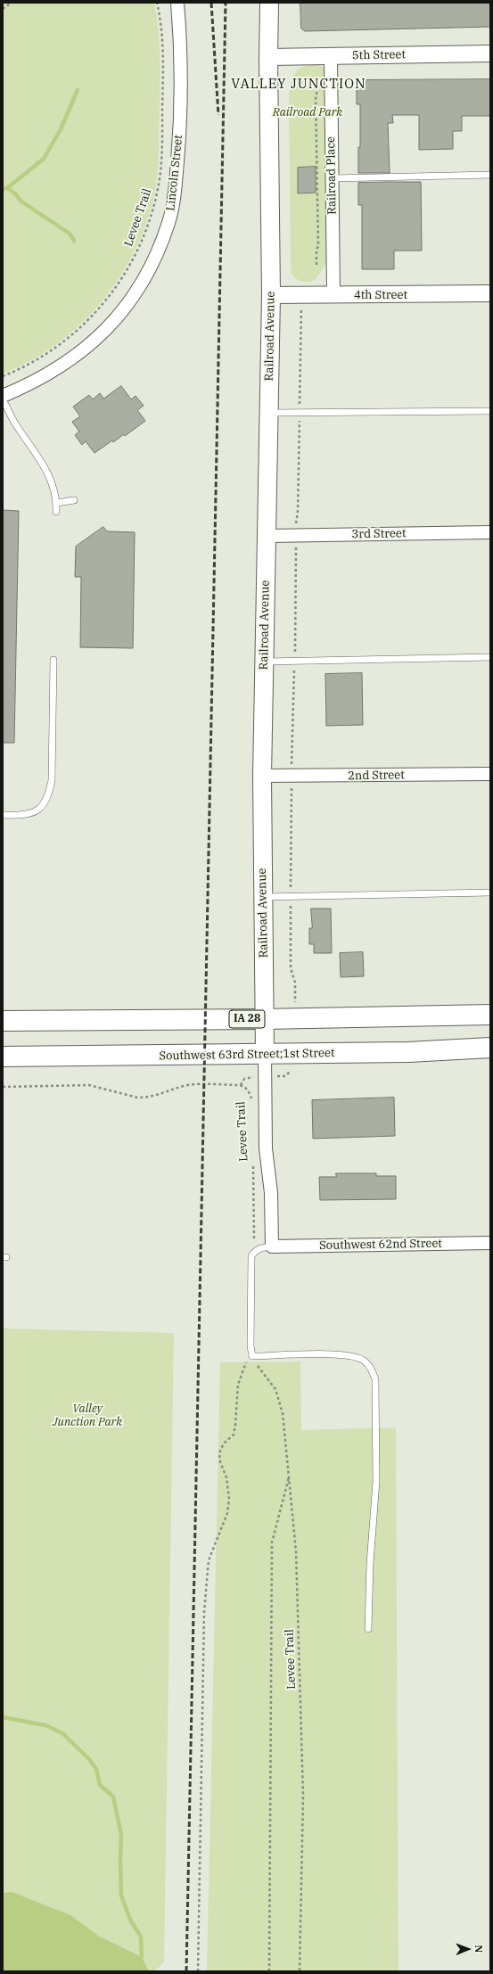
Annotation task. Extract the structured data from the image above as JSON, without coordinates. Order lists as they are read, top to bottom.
{
  "streets": {
    "main road": ["Railroad Avenue", "IA 28", "Southwest 63rd Street;1st Street"],
    "street": [
      "5th Street",
      "Lincoln Street",
      "Railroad Place",
      "4th Street",
      "3rd Street",
      "2nd Street",
      "Southwest 62nd Street"
    ],
    "path": ["Levee Trail"]
  },
  "crossings": [
    ["5th Street", "Railroad Place"],
    ["5th Street", "Railroad Avenue"],
    ["Railroad Place", "4th Street"],
    ["4th Street", "Railroad Avenue"],
    ["Railroad Avenue", "3rd Street"],
    ["Railroad Avenue", "2nd Street"],
    ["Railroad Avenue", "IA 28"],
    ["Railroad Avenue", "Southwest 63rd Street;1st Street"],
    ["Railroad Avenue", "Southwest 62nd Street"]
  ],
  "districts": ["VALLEY JUNCTION"],
  "parks": ["Railroad Park", "Valley Junction Park"],
  "north": "right"
}
